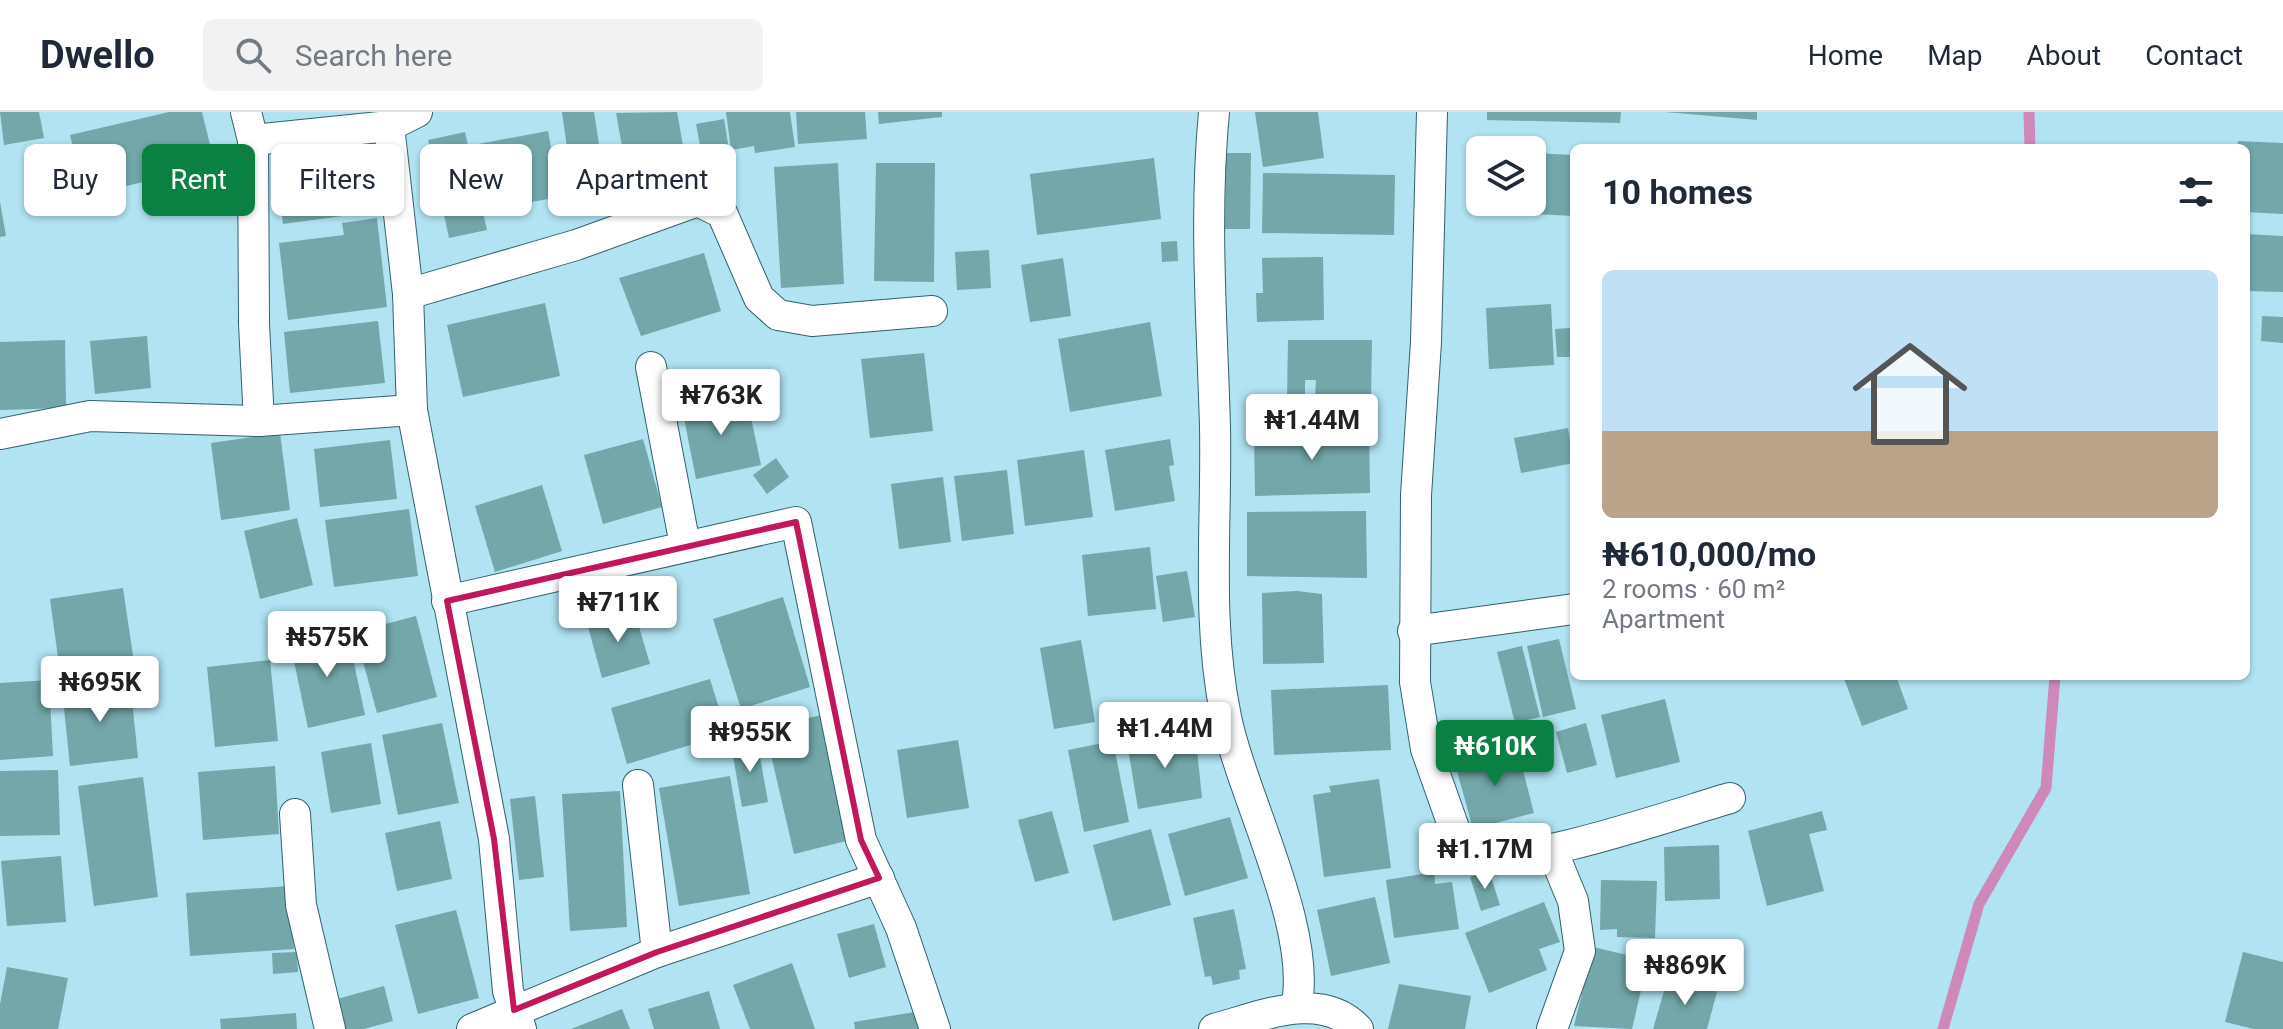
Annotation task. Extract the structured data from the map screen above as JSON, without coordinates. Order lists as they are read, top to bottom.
{
  "page": {
    "header": "Dwello",
    "search": "Search here",
    "nav": [
      "Home",
      "Map",
      "About",
      "Contact"
    ],
    "chip": [
      "Buy",
      "Rent",
      "Filters",
      "New",
      "Apartment"
    ],
    "heading": "10 homes",
    "list": [
      {
        "name": "₦610,000/mo",
        "note": "2 rooms · 60 m² · Apartment"
      }
    ],
    "price": [
      "₦763K",
      "₦1.44M",
      "₦711K",
      "₦575K",
      "₦695K",
      "₦1.44M",
      "₦955K",
      "₦610K",
      "₦1.17M",
      "₦869K"
    ]
  }
}
